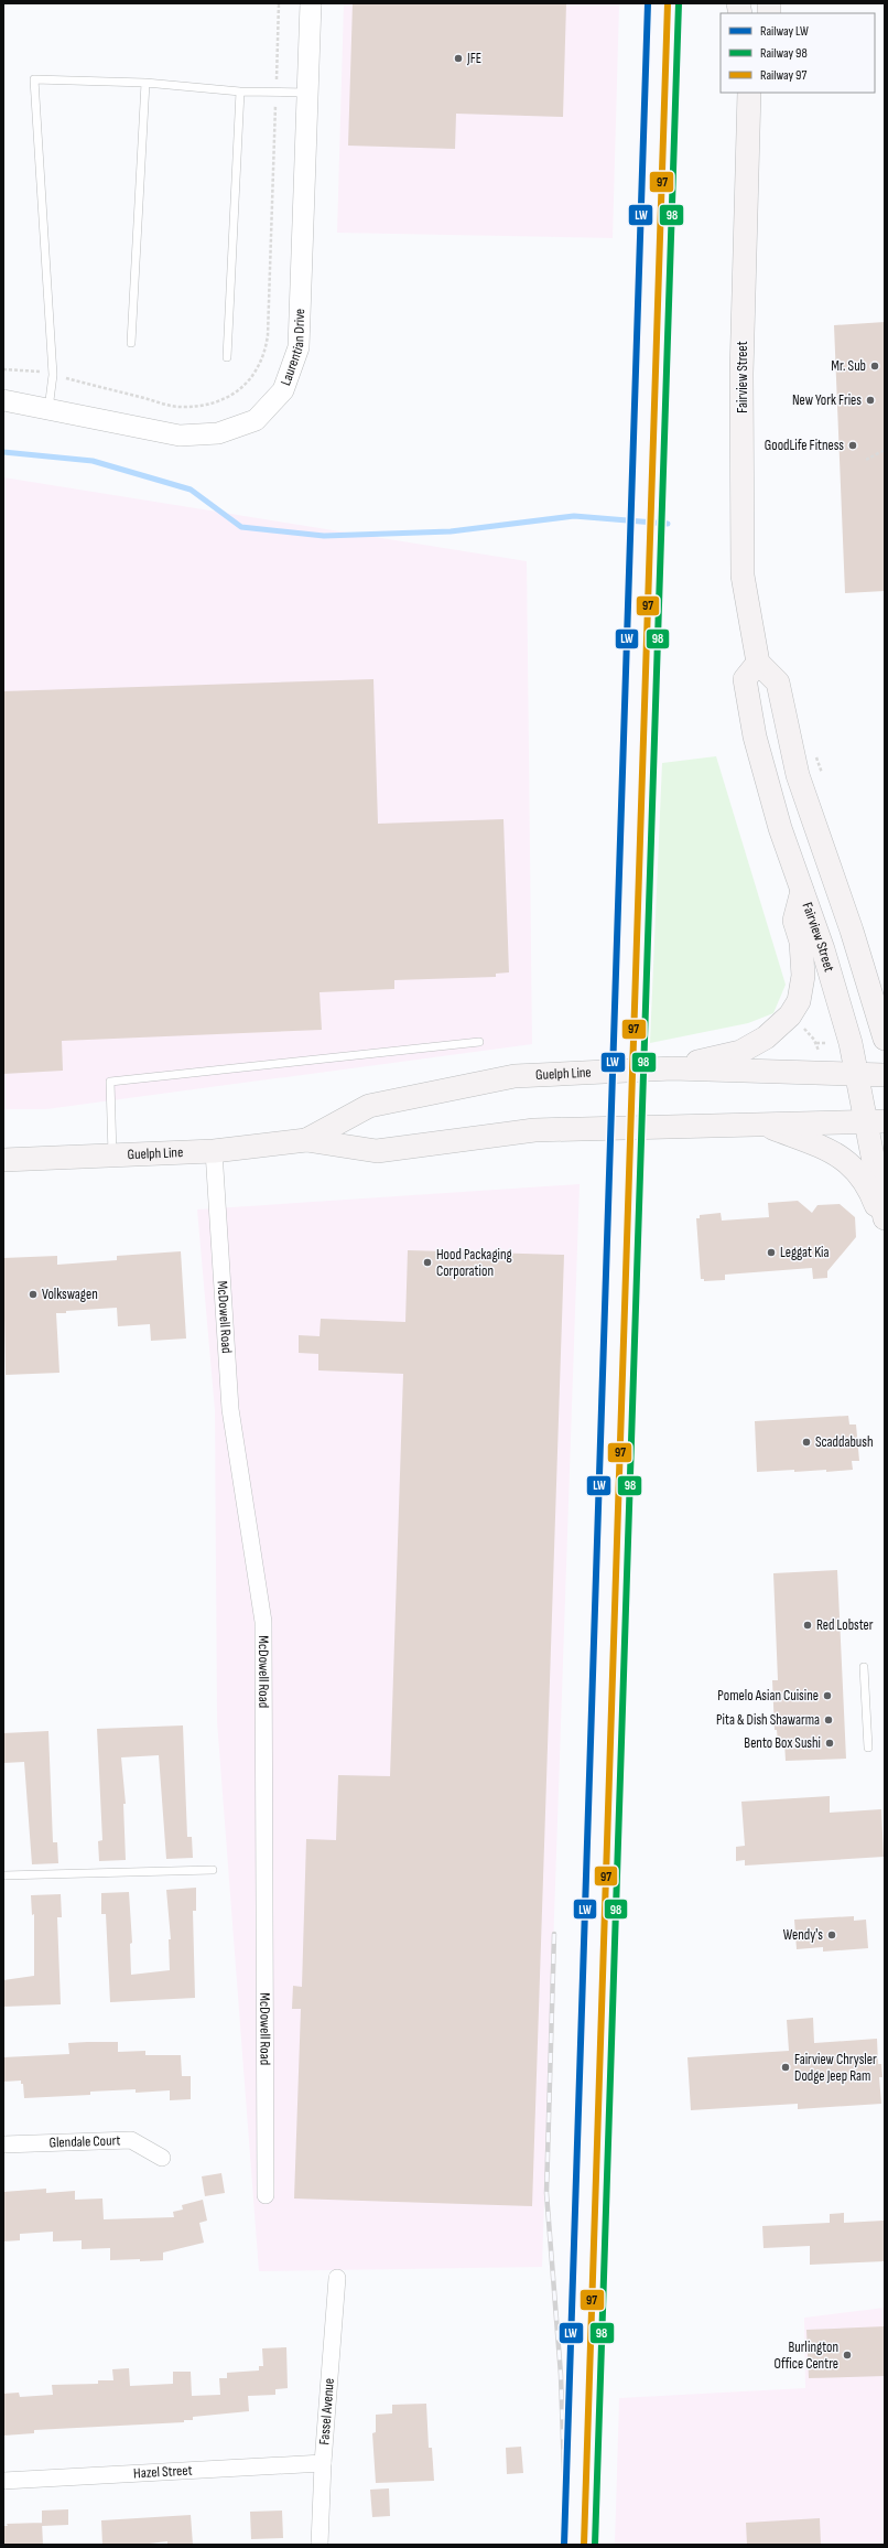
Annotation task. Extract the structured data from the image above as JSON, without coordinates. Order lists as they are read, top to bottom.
{
  "streets": {
    "main road": ["Fairview Street", "Guelph Line"],
    "street": [
      "Laurentian Drive",
      "McDowell Road",
      "Glendale Court",
      "Fassel Avenue",
      "Hazel Street"
    ]
  },
  "crossings": [
    ["Fairview Street", "Guelph Line"],
    ["Guelph Line", "McDowell Road"],
    ["Fassel Avenue", "Hazel Street"]
  ],
  "places": [
    "JFE",
    "Mr. Sub",
    "New York Fries",
    "GoodLife Fitness",
    "Leggat Kia",
    "Hood Packaging Corporation",
    "Volkswagen",
    "Scaddabush",
    "Red Lobster",
    "Pomelo Asian Cuisine",
    "Pita & Dish Shawarma",
    "Bento Box Sushi",
    "Wendy's",
    "Fairview Chrysler Dodge Jeep Ram",
    "Burlington Office Centre"
  ],
  "lines": ["rail line LW", "rail line 98", "rail line 97"],
  "legend": ["Railway LW", "Railway 98", "Railway 97"]
}
